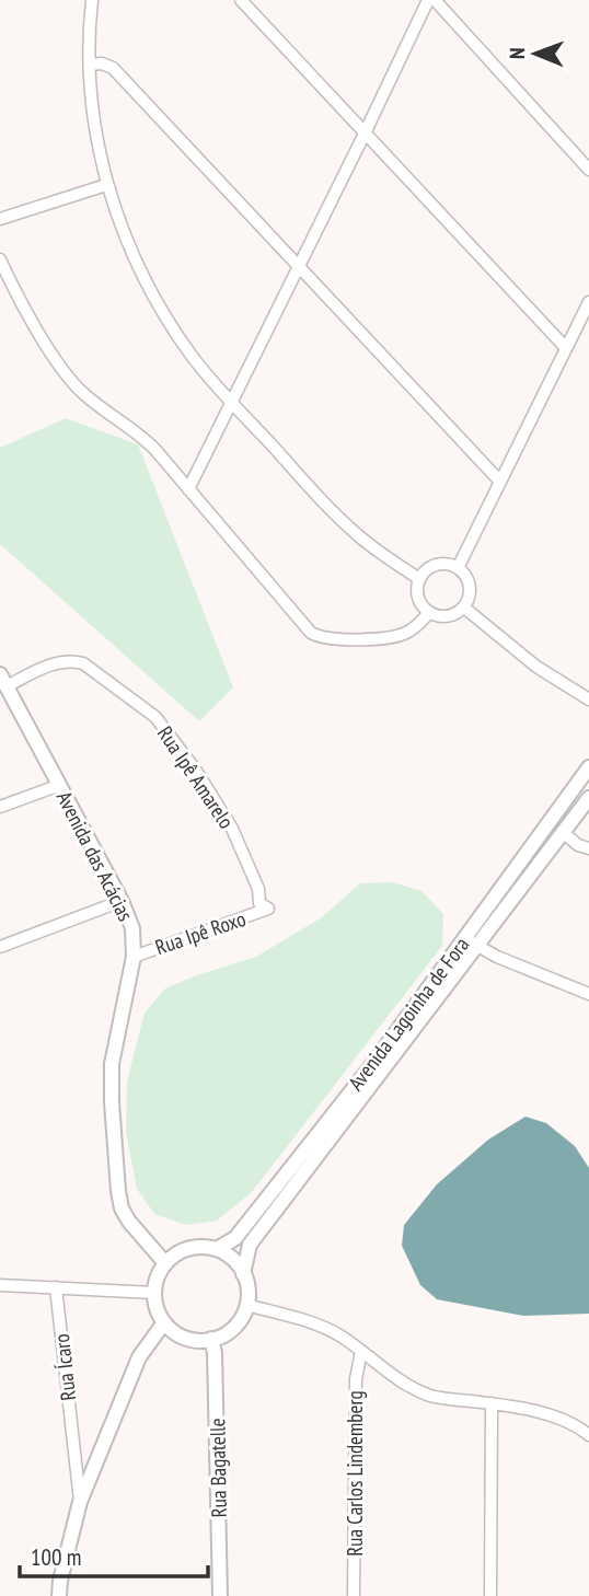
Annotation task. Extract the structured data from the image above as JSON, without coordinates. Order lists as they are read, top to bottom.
{
  "streets": {
    "main road": ["Avenida das Acácias", "Avenida Lagoinha de Fora", "Rua Bagatelle"],
    "street": [
      "Rua Ipê Amarelo",
      "Rua Ipê Roxo",
      "Rua Ícaro",
      "Rua Carlos Lindemberg"
    ]
  },
  "crossings": [
    ["Rua Ipê Amarelo", "Avenida das Acácias"],
    ["Rua Ipê Amarelo", "Rua Ipê Roxo"],
    ["Avenida das Acácias", "Rua Ipê Roxo"],
    ["Avenida das Acácias", "Avenida Lagoinha de Fora"],
    ["Avenida das Acácias", "Rua Bagatelle"],
    ["Avenida Lagoinha de Fora", "Rua Bagatelle"]
  ],
  "scale_bar": "100 m",
  "north": "left"
}
